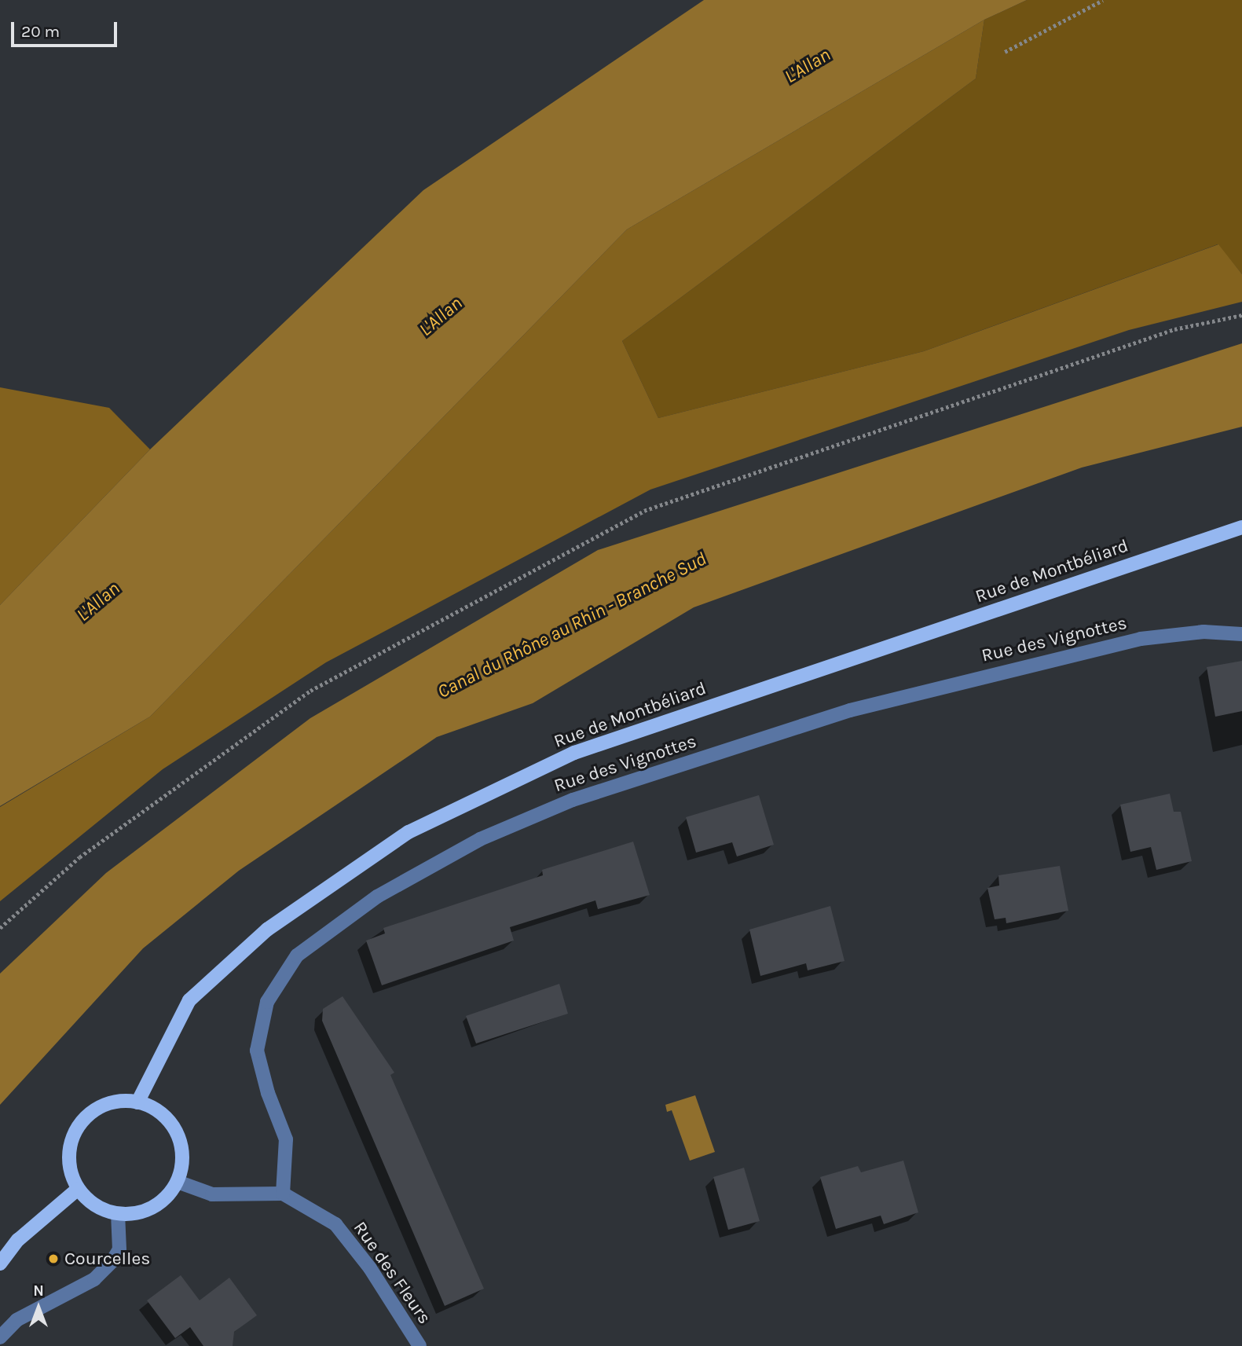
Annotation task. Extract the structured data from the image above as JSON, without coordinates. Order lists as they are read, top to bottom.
{
  "streets": {
    "main road": ["Rue de Montbéliard"],
    "street": ["Rue des Vignottes", "Rue des Fleurs"]
  },
  "crossings": [
    ["Rue des Vignottes", "Rue des Fleurs"]
  ],
  "water": ["L'Allan", "Canal du Rhône au Rhin - Branche Sud"],
  "places": ["Courcelles"],
  "scale_bar": "20 m",
  "north": "top"
}
